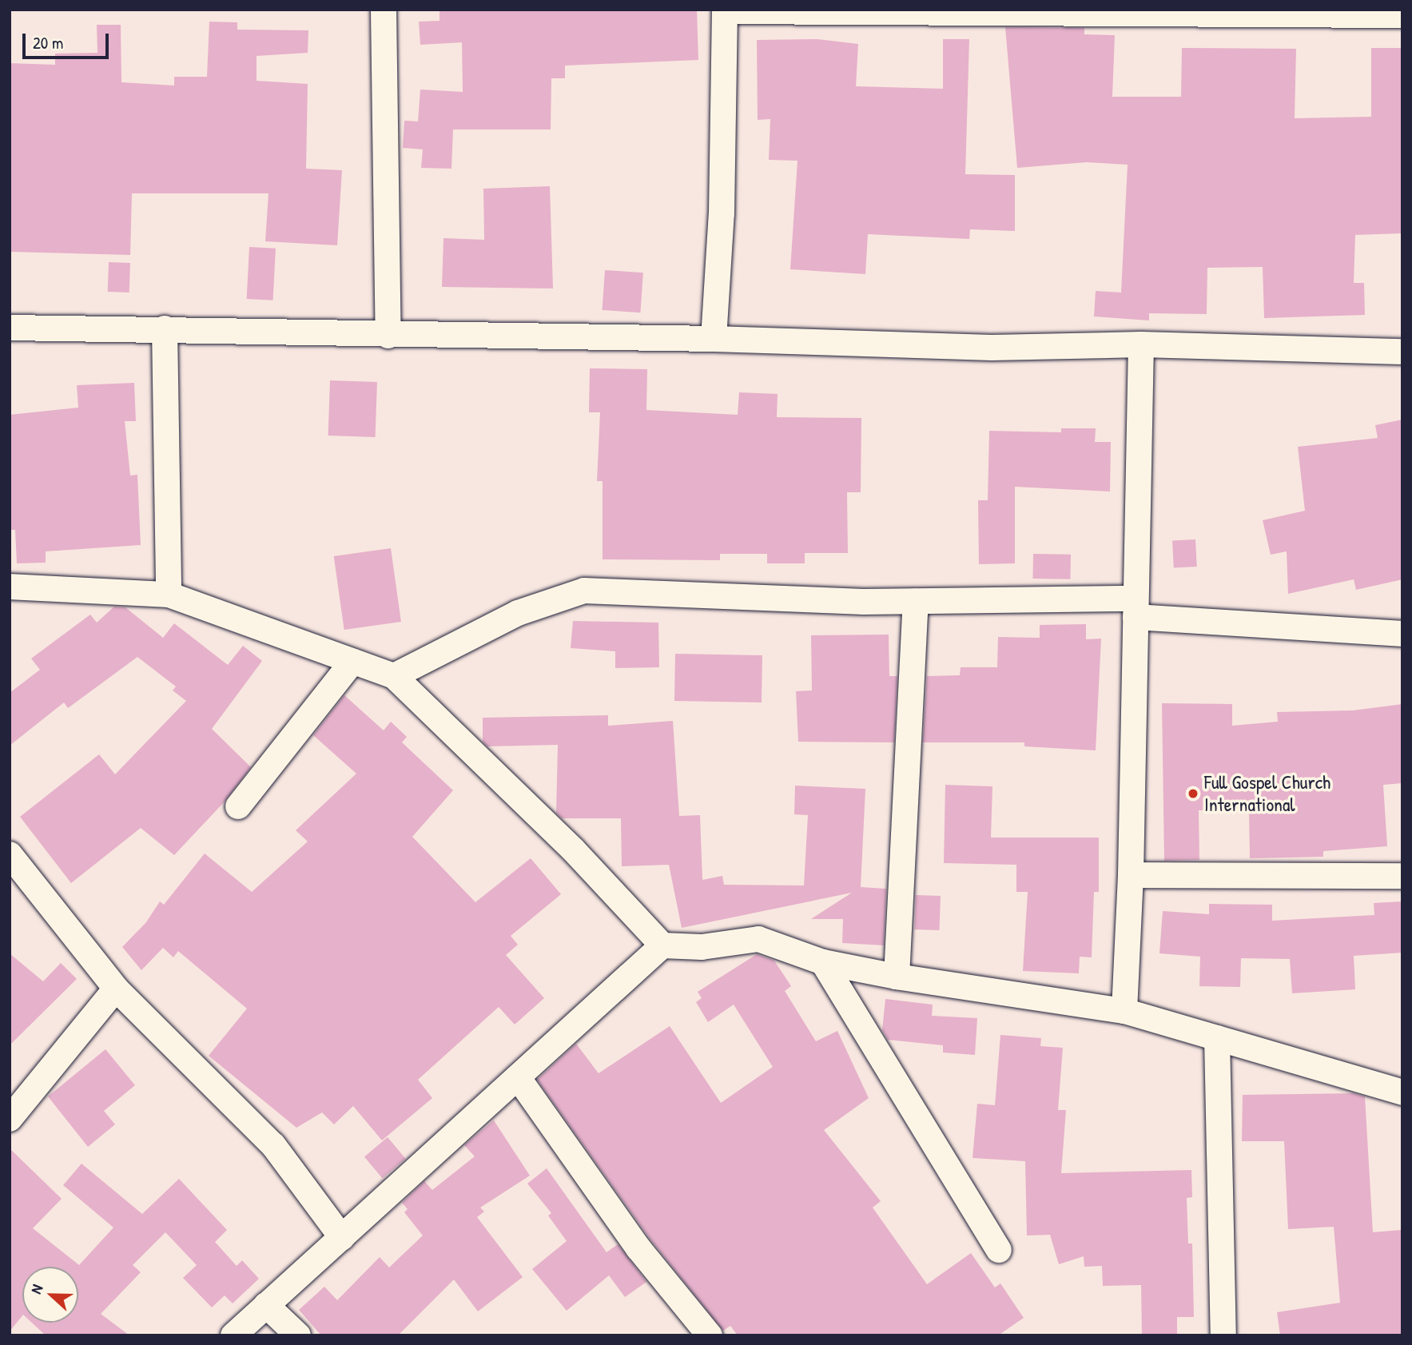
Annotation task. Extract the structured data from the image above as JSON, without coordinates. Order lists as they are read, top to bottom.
{
  "places": ["Full Gospel Church International"],
  "scale_bar": "20 m",
  "north": "left"
}
